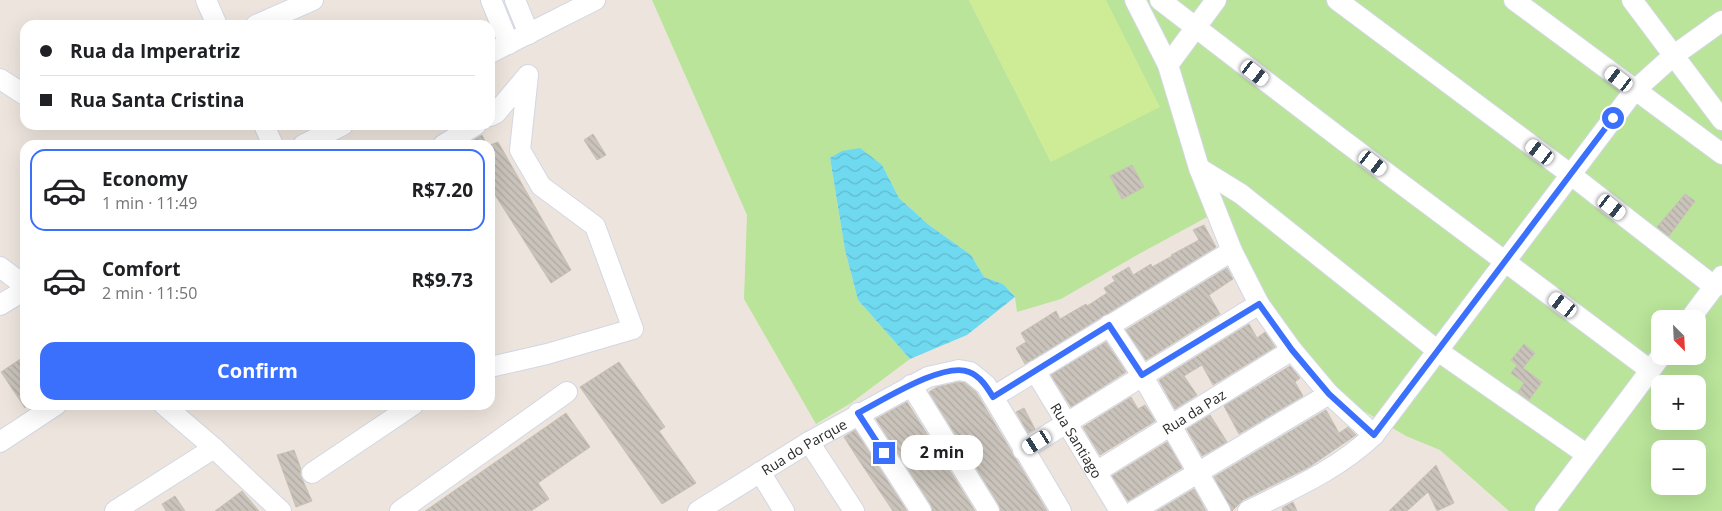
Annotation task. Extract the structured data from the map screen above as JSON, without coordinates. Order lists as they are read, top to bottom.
{
  "streets": {
    "street": ["Rua da Paz", "Rua Santiago", "Rua do Parque"]
  },
  "crossings": [
    ["Rua da Paz", "Rua Santiago"]
  ],
  "north": "bottom right",
  "page": {
    "banner": ["Rua da Imperatriz", "Rua Santa Cristina"],
    "list": [
      {
        "name": "Economy",
        "note": "1 min · 11:49",
        "value": "R$7.20"
      },
      {
        "name": "Comfort",
        "note": "2 min · 11:50",
        "value": "R$9.73"
      }
    ],
    "map_buttons": ["+", "−"],
    "buttons": "Confirm",
    "bubble": "2 min"
  }
}
